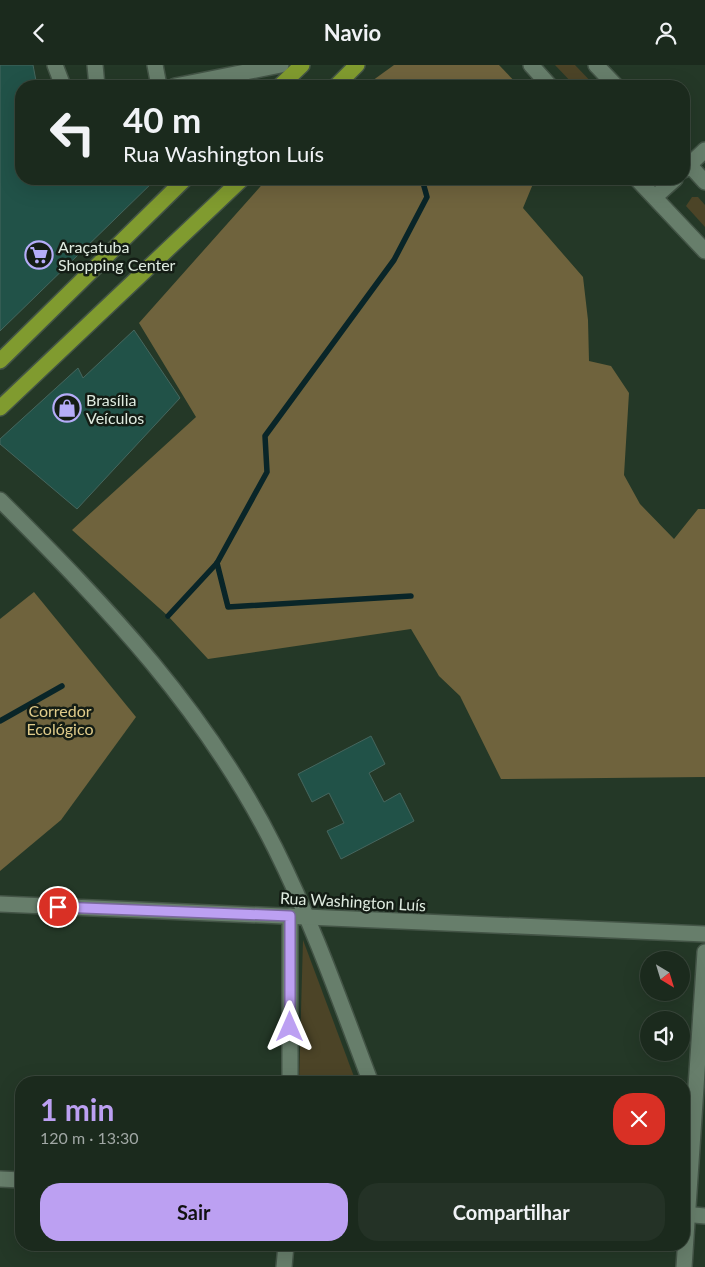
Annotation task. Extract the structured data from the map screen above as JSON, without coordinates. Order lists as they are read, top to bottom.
{
  "streets": {
    "street": ["Rua Washington Luís"]
  },
  "parks": ["Corredor Ecológico"],
  "places": {
    "supermarket": ["Araçatuba Shopping Center"],
    "shop": ["Brasília Veículos"]
  },
  "north": "bottom right",
  "page": {
    "header": "Navio",
    "turn": ["40 m", "Rua Washington Luís"],
    "heading": ["1 min", "120 m · 13:30"],
    "buttons": ["Sair", "Compartilhar"]
  }
}
